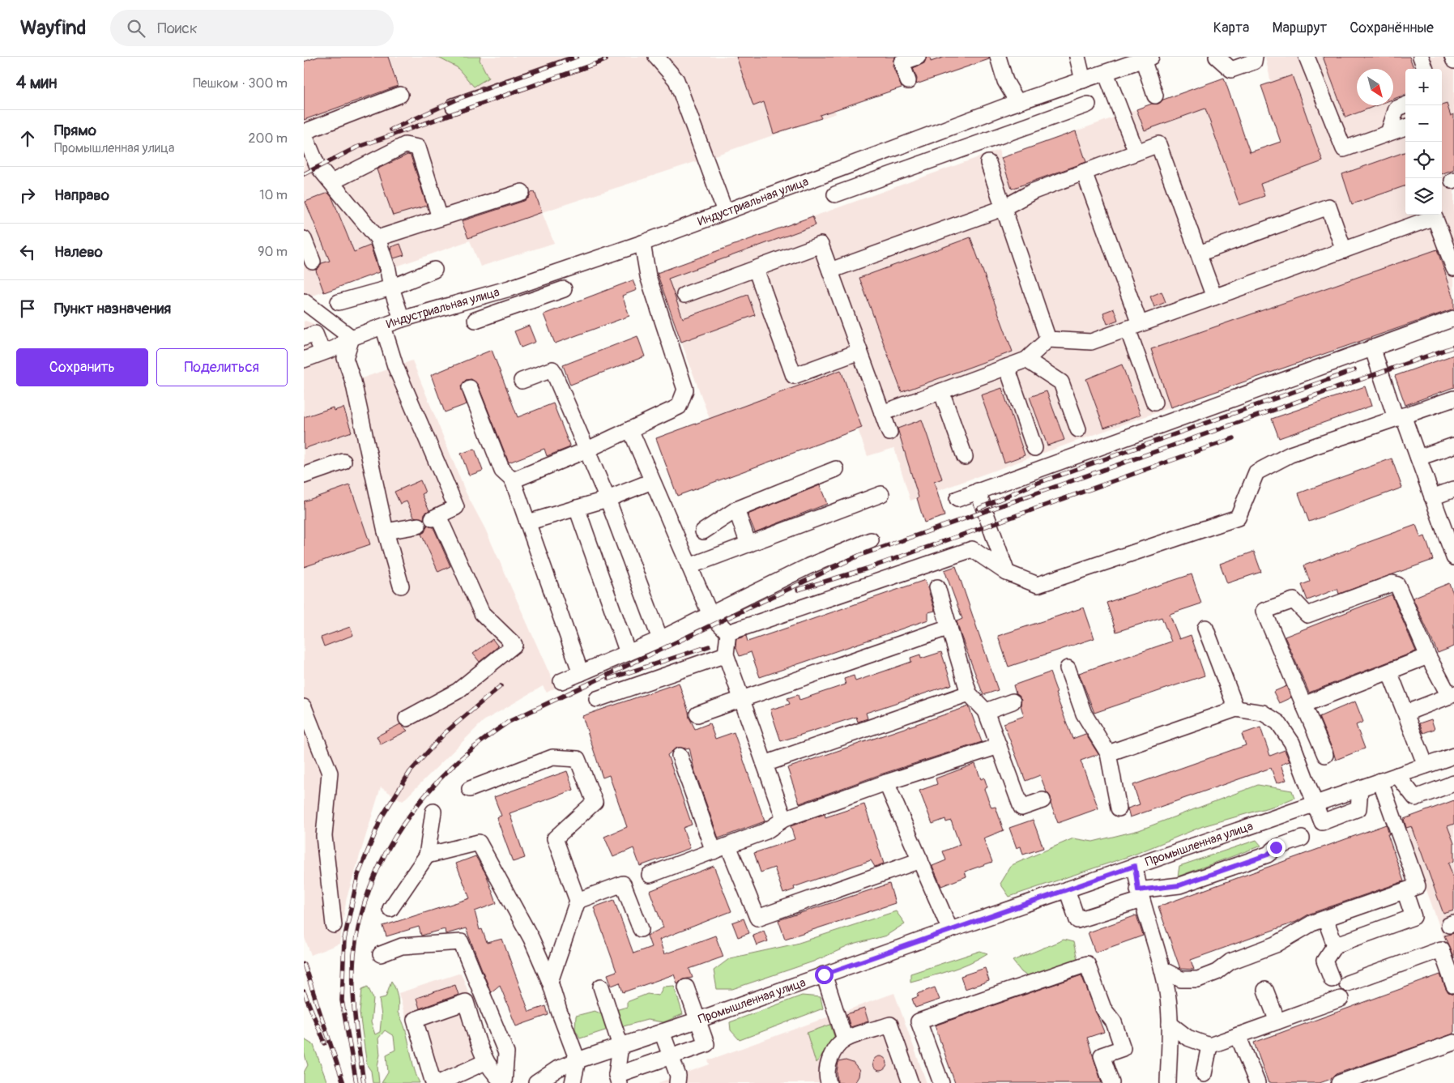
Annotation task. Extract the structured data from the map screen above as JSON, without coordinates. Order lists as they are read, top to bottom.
{
  "streets": {
    "street": ["Индустриальная улица", "Промышленная улица"]
  },
  "north": "bottom right",
  "page": {
    "header": "Wayfind",
    "search": "Поиск",
    "nav": ["Карта", "Маршрут", "Сохранённые"],
    "heading": ["4 мин", "Пешком · 300 m"],
    "map_buttons": ["+", "−"],
    "list": [
      ["Прямо", "Промышленная улица", "200 m"],
      ["Направо", "10 m"],
      ["Налево", "90 m"],
      "Пункт назначения"
    ],
    "buttons": ["Сохранить", "Поделиться"]
  }
}
